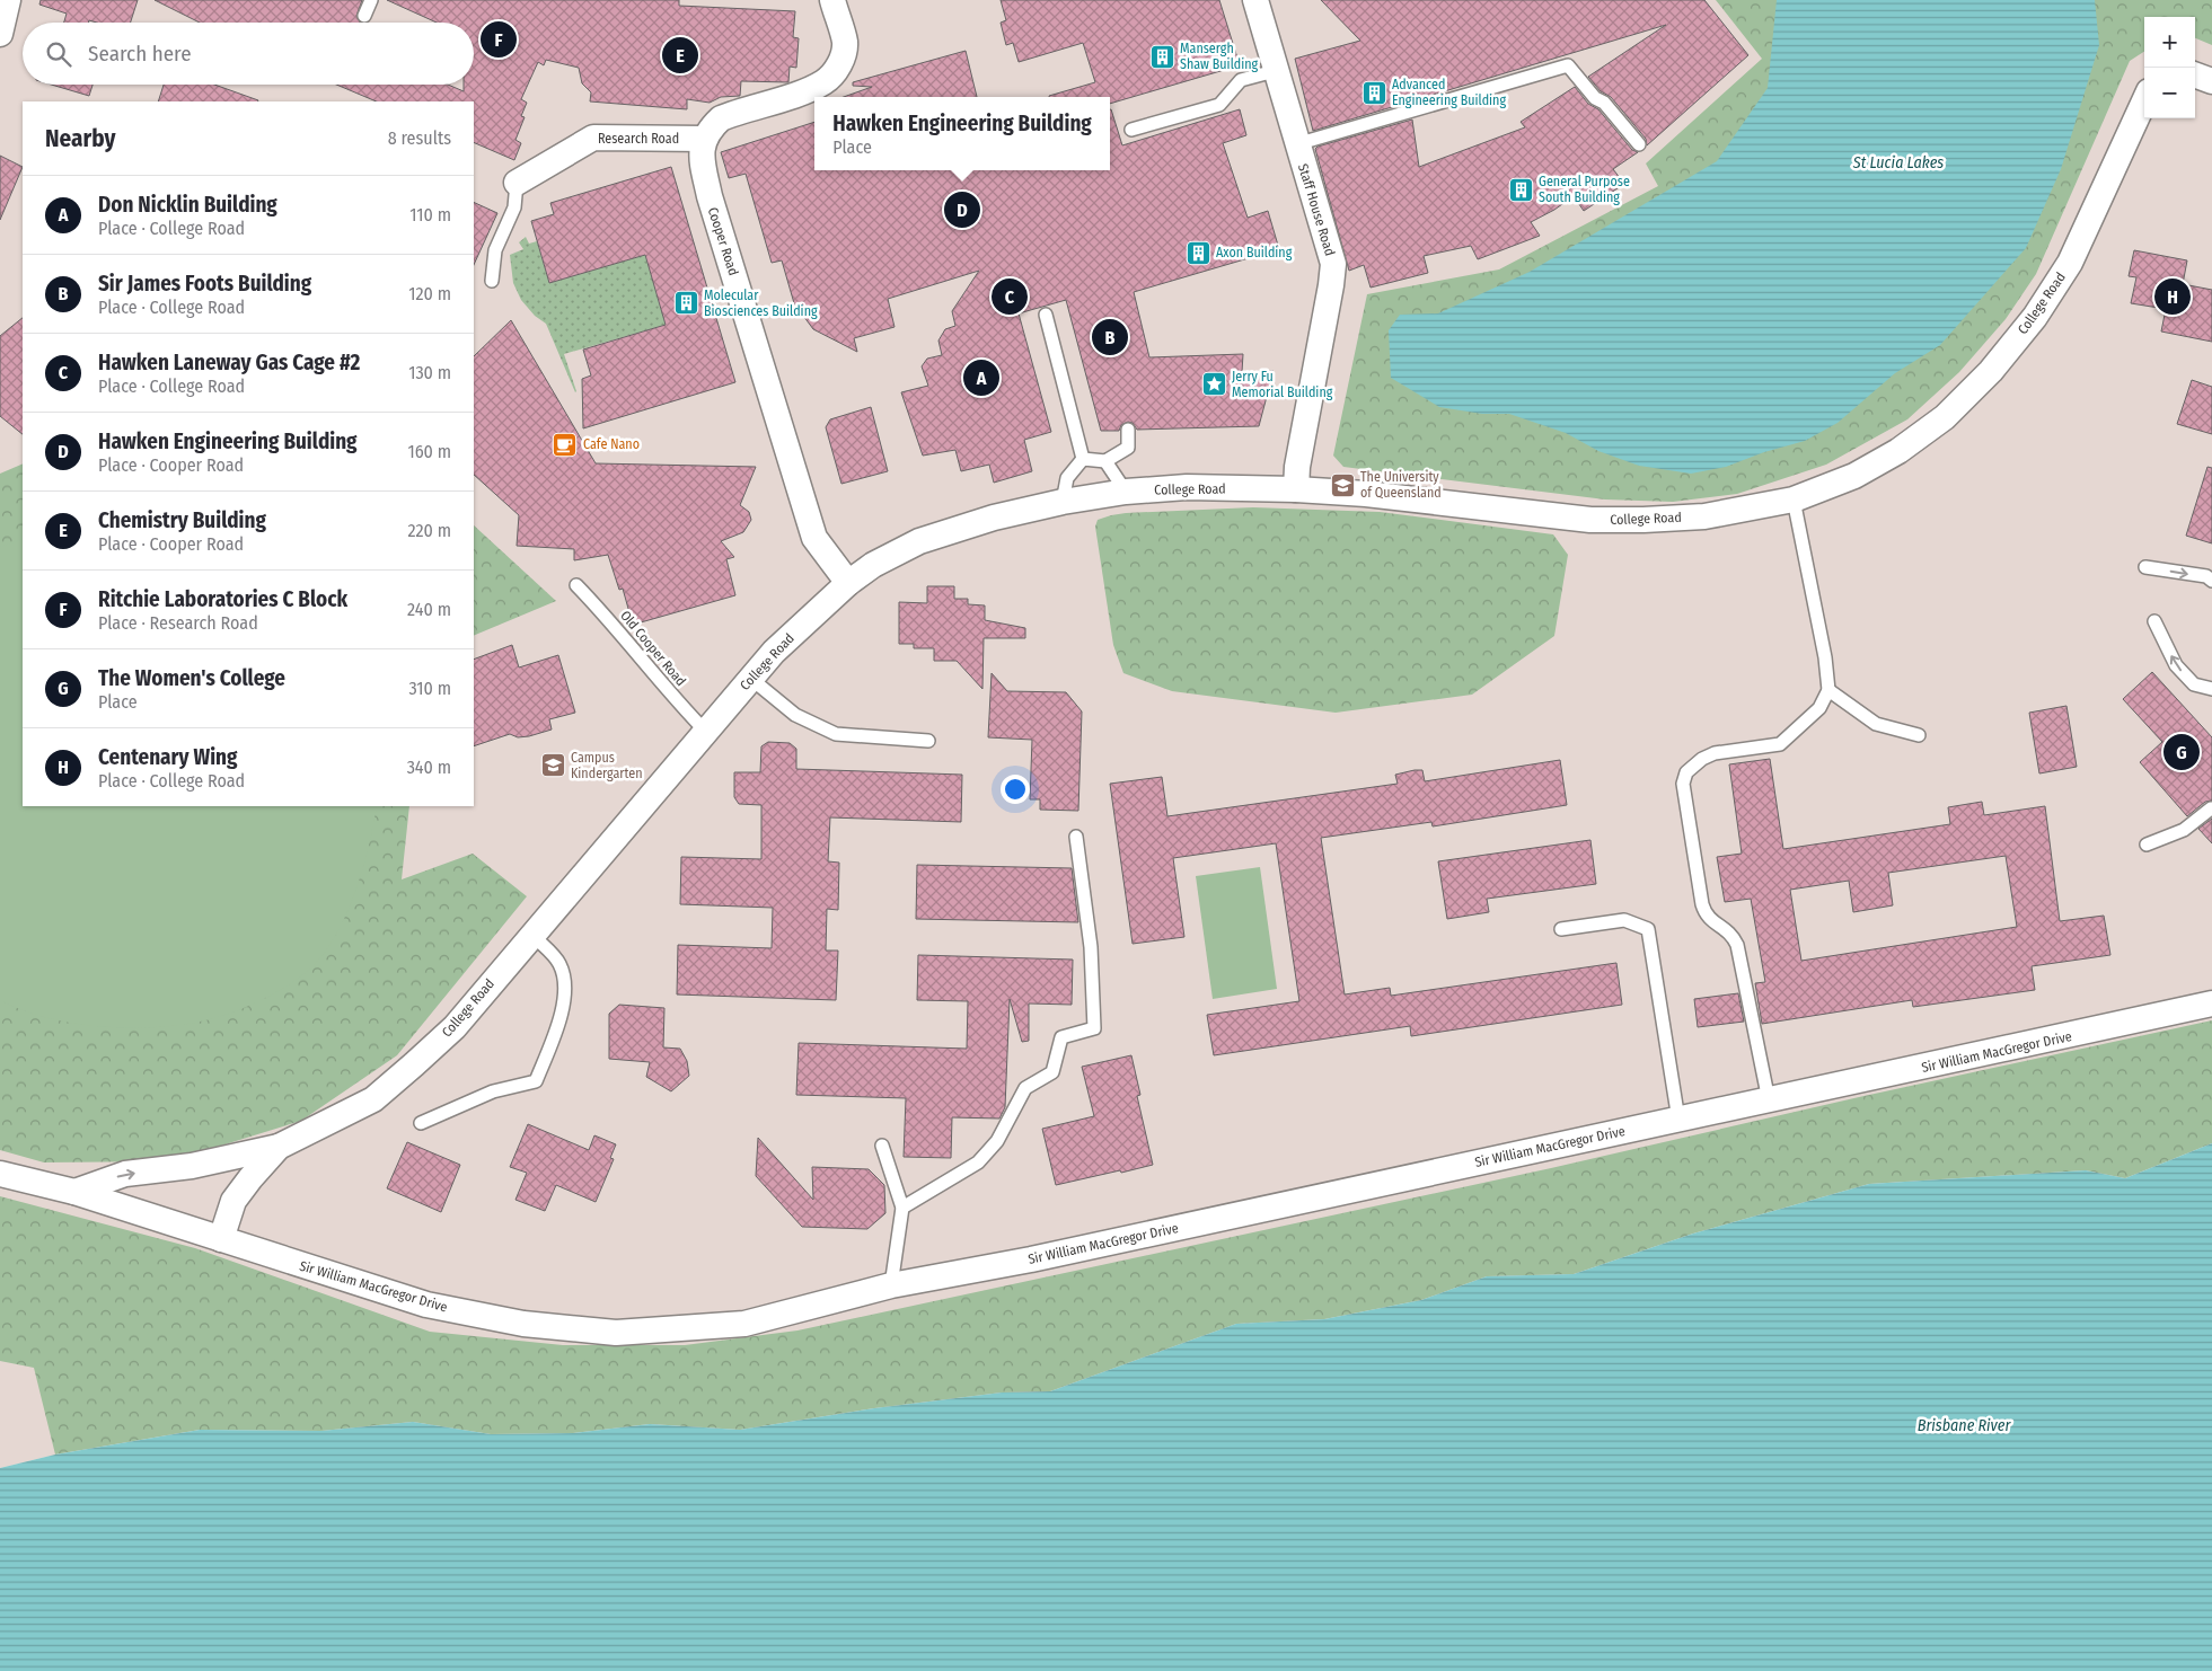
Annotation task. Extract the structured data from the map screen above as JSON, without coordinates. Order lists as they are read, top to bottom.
{
  "streets": {
    "street": [
      "Research Road",
      "Staff House Road",
      "Cooper Road",
      "College Road",
      "Sir William MacGregor Drive"
    ],
    "lane": ["Old Cooper Road"]
  },
  "crossings": [
    ["Research Road", "Cooper Road"],
    ["Staff House Road", "College Road"],
    ["Cooper Road", "College Road"],
    ["College Road", "Old Cooper Road"],
    ["College Road", "Sir William MacGregor Drive"]
  ],
  "water": ["St Lucia Lakes", "Brisbane River"],
  "places": {
    "building": [
      "Mansergh Shaw Building",
      "Advanced Engineering Building",
      "General Purpose South Building",
      "Axon Building",
      "Molecular Biosciences Building"
    ],
    "place": ["Jerry Fu Memorial Building"],
    "cafe": ["Cafe Nano"],
    "school or university": ["The University of Queensland", "Campus Kindergarten"]
  },
  "page": {
    "map_buttons": ["+", "−"],
    "pins": [
      "F",
      "E",
      "D",
      "C",
      "H",
      "B",
      "A",
      "G"
    ],
    "search": "Search here",
    "popup": ["Hawken Engineering Building", "Place"],
    "heading": ["Nearby", "8 results"],
    "list": [
      {
        "mark": "A",
        "name": "Don Nicklin Building",
        "note": "Place · College Road",
        "value": "110 m"
      },
      {
        "mark": "B",
        "name": "Sir James Foots Building",
        "note": "Place · College Road",
        "value": "120 m"
      },
      {
        "mark": "C",
        "name": "Hawken Laneway Gas Cage #2",
        "note": "Place · College Road",
        "value": "130 m"
      },
      {
        "mark": "D",
        "name": "Hawken Engineering Building",
        "note": "Place · Cooper Road",
        "value": "160 m"
      },
      {
        "mark": "E",
        "name": "Chemistry Building",
        "note": "Place · Cooper Road",
        "value": "220 m"
      },
      {
        "mark": "F",
        "name": "Ritchie Laboratories C Block",
        "note": "Place · Research Road",
        "value": "240 m"
      },
      {
        "mark": "G",
        "name": "The Women's College",
        "note": "Place",
        "value": "310 m"
      },
      {
        "mark": "H",
        "name": "Centenary Wing",
        "note": "Place · College Road",
        "value": "340 m"
      }
    ]
  }
}
